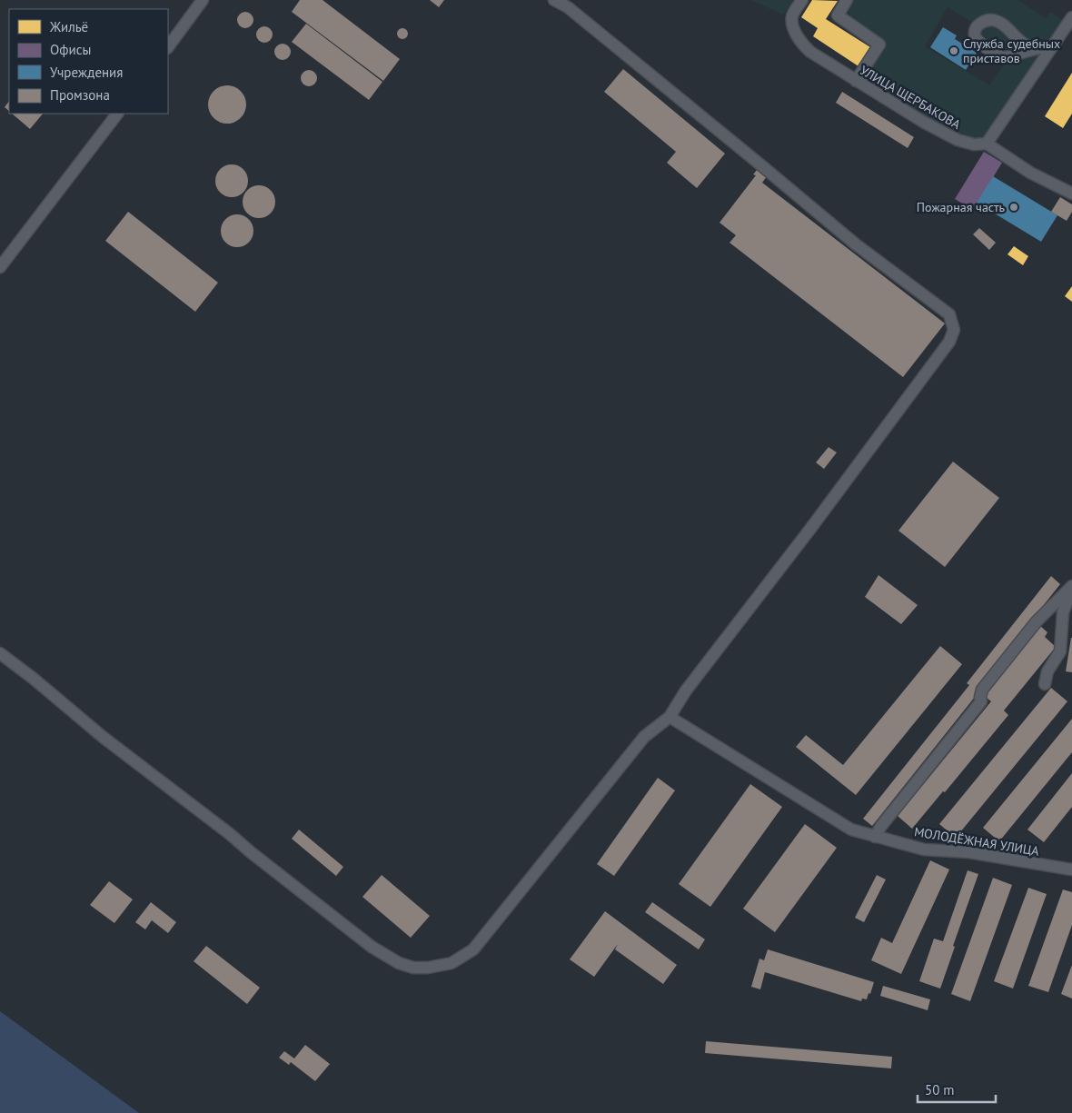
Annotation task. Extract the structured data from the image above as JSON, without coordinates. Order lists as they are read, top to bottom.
{
  "streets": {
    "street": ["УЛИЦА ЩЕРБАКОВА", "МОЛОДЁЖНАЯ УЛИЦА"]
  },
  "places": ["Служба судебных приставов", "Пожарная часть"],
  "legend": [
    "Жильё",
    "Офисы",
    "Учреждения",
    "Промзона"
  ],
  "scale_bar": "50 m"
}
